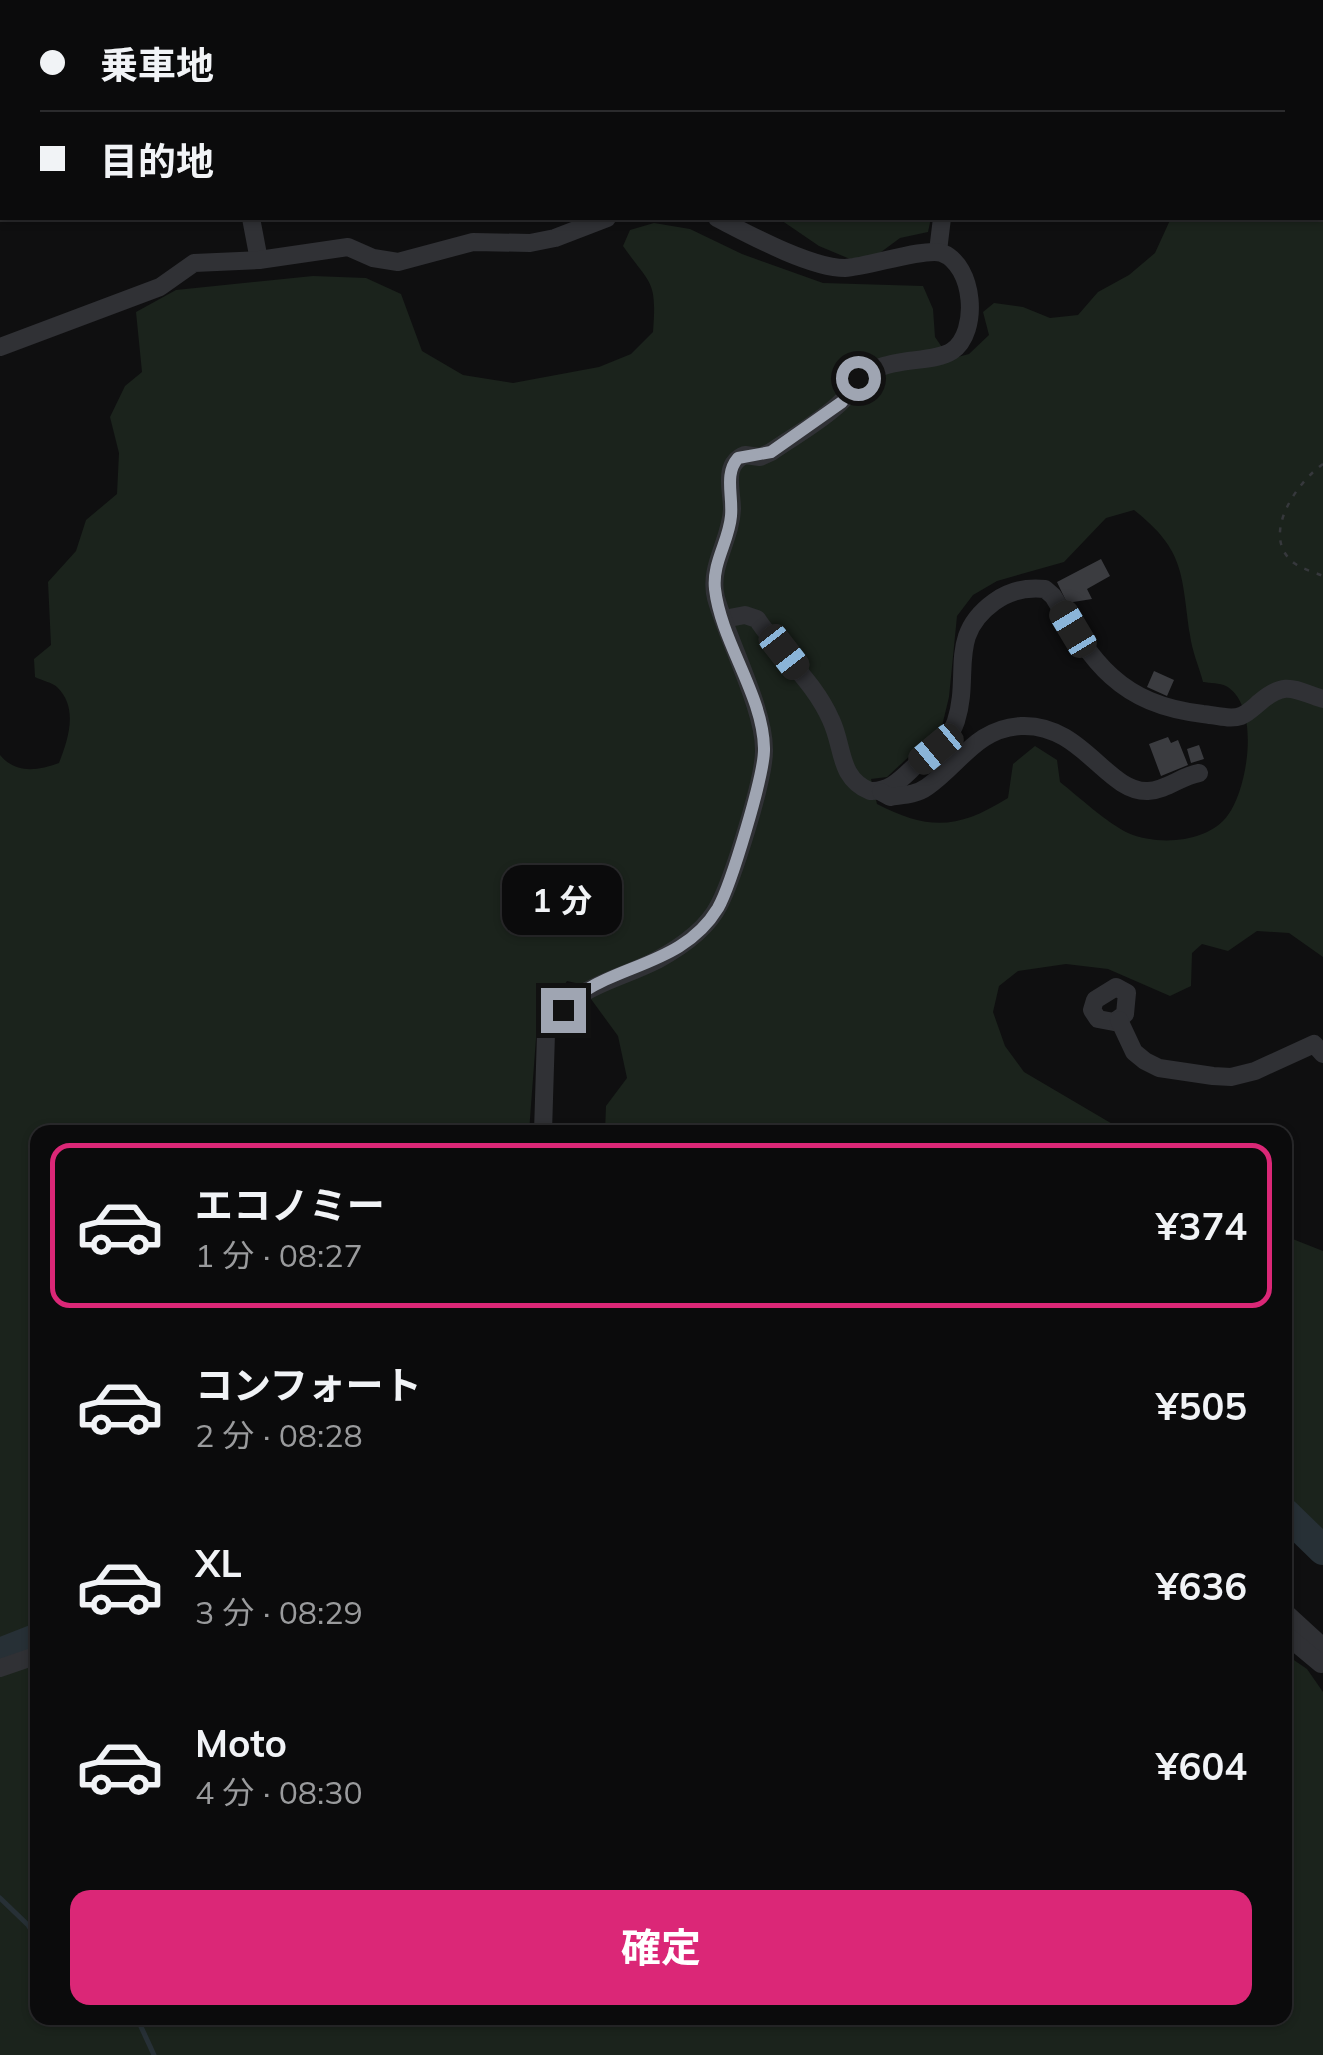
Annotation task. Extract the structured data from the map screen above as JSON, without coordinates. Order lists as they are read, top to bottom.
{
  "page": {
    "banner": ["乗車地", "目的地"],
    "bubble": "1 分",
    "list": [
      {
        "name": "エコノミー",
        "note": "1 分 · 08:27",
        "value": "¥374"
      },
      {
        "name": "コンフォート",
        "note": "2 分 · 08:28",
        "value": "¥505"
      },
      {
        "name": "XL",
        "note": "3 分 · 08:29",
        "value": "¥636"
      },
      {
        "name": "Moto",
        "note": "4 分 · 08:30",
        "value": "¥604"
      }
    ],
    "buttons": "確定"
  }
}
